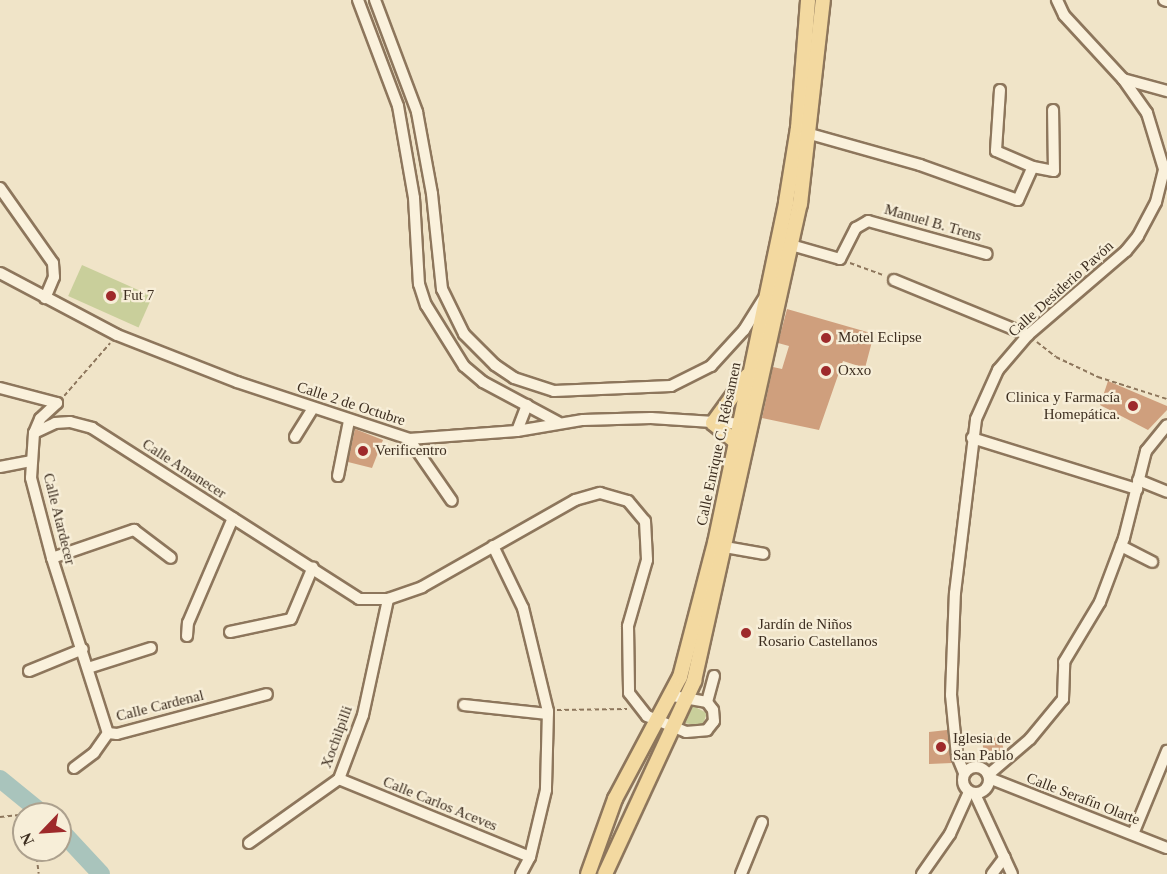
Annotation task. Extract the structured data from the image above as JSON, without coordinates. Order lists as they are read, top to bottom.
{
  "streets": {
    "main road": ["Calle Enrique C. Rébsamen"],
    "street": [
      "Manuel B. Trens",
      "Calle Desiderio Pavón",
      "Calle 2 de Octubre",
      "Calle Amanecer",
      "Calle Atardecer",
      "Calle Cardenal",
      "Xochilpilli",
      "Calle Serafín Olarte",
      "Calle Carlos Aceves"
    ]
  },
  "crossings": [
    ["Calle Desiderio Pavón", "Calle Serafín Olarte"],
    ["Calle 2 de Octubre", "Calle Enrique C. Rébsamen"],
    ["Calle Amanecer", "Calle Atardecer"],
    ["Calle Amanecer", "Xochilpilli"],
    ["Calle Atardecer", "Calle Cardenal"],
    ["Xochilpilli", "Calle Carlos Aceves"]
  ],
  "places": [
    "Fut 7",
    "Motel Eclipse",
    "Oxxo",
    "Clinica y Farmacía Homepática.",
    "Verificentro",
    "Jardín de Niños Rosario Castellanos",
    "Iglesia de San Pablo"
  ],
  "north": "bottom left"
}
